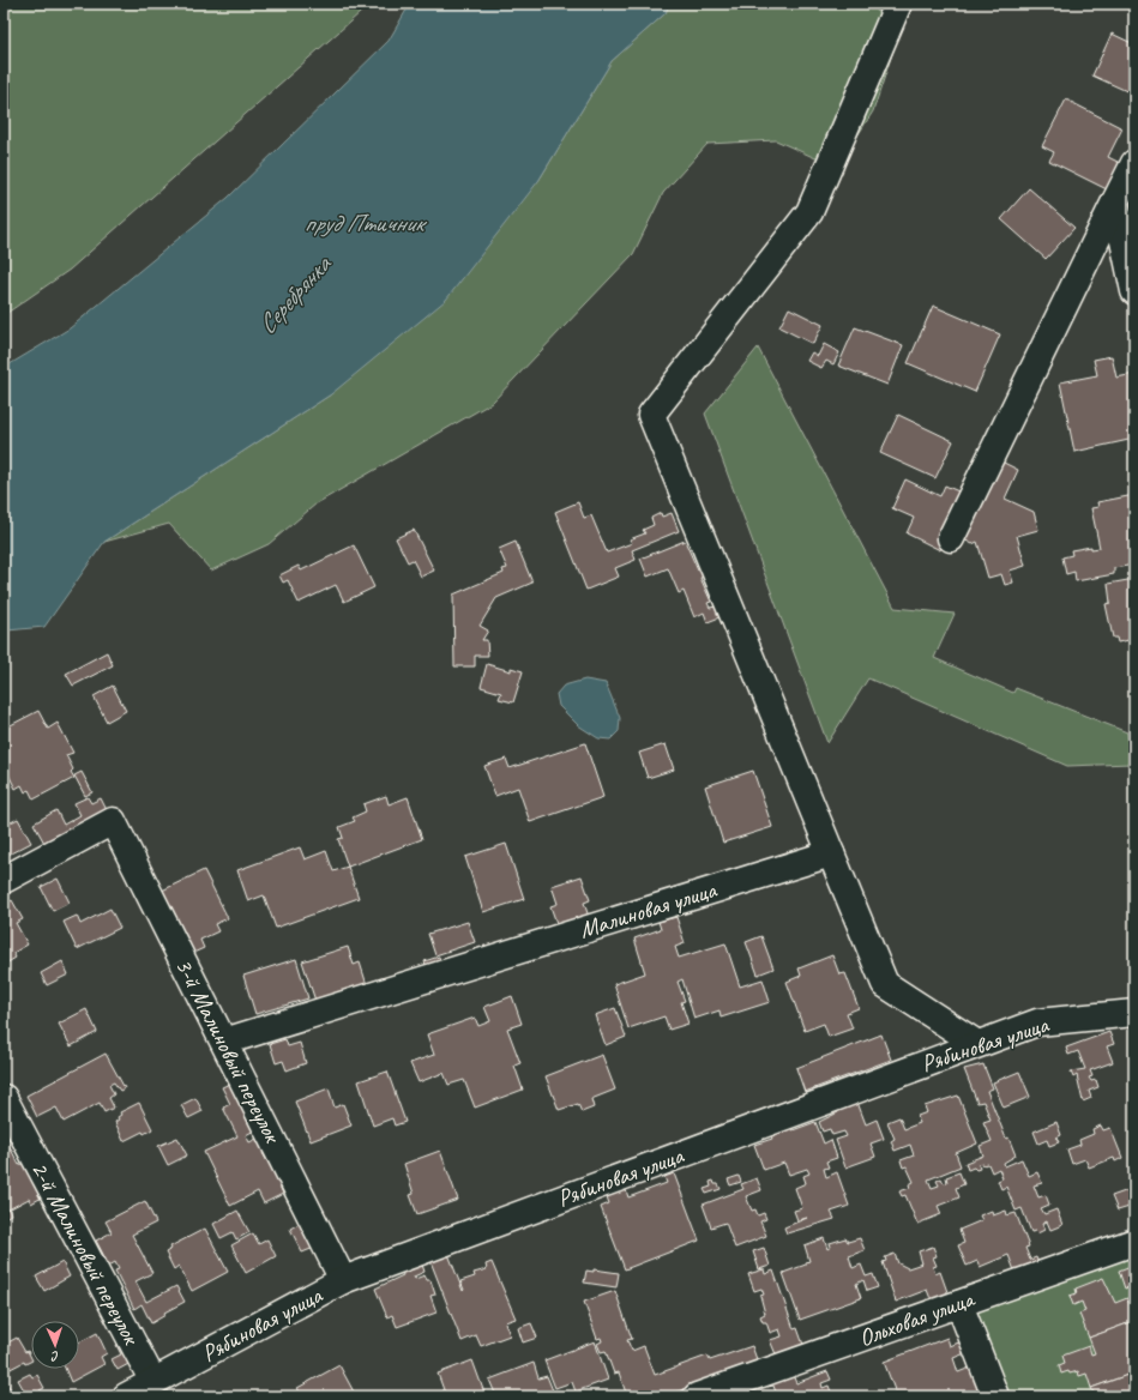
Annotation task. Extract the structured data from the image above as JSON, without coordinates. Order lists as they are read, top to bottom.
{
  "streets": {
    "street": [
      "Малиновая улица",
      "Рябиновая улица",
      "3-й Малиновый переулок",
      "2-й Малиновый переулок",
      "Ольховая улица"
    ]
  },
  "crossings": [
    ["Малиновая улица", "3-й Малиновый переулок"],
    ["Рябиновая улица", "3-й Малиновый переулок"],
    ["Рябиновая улица", "2-й Малиновый переулок"]
  ],
  "water": ["пруд Птичник", "Серебрянка"],
  "north": "bottom"
}
